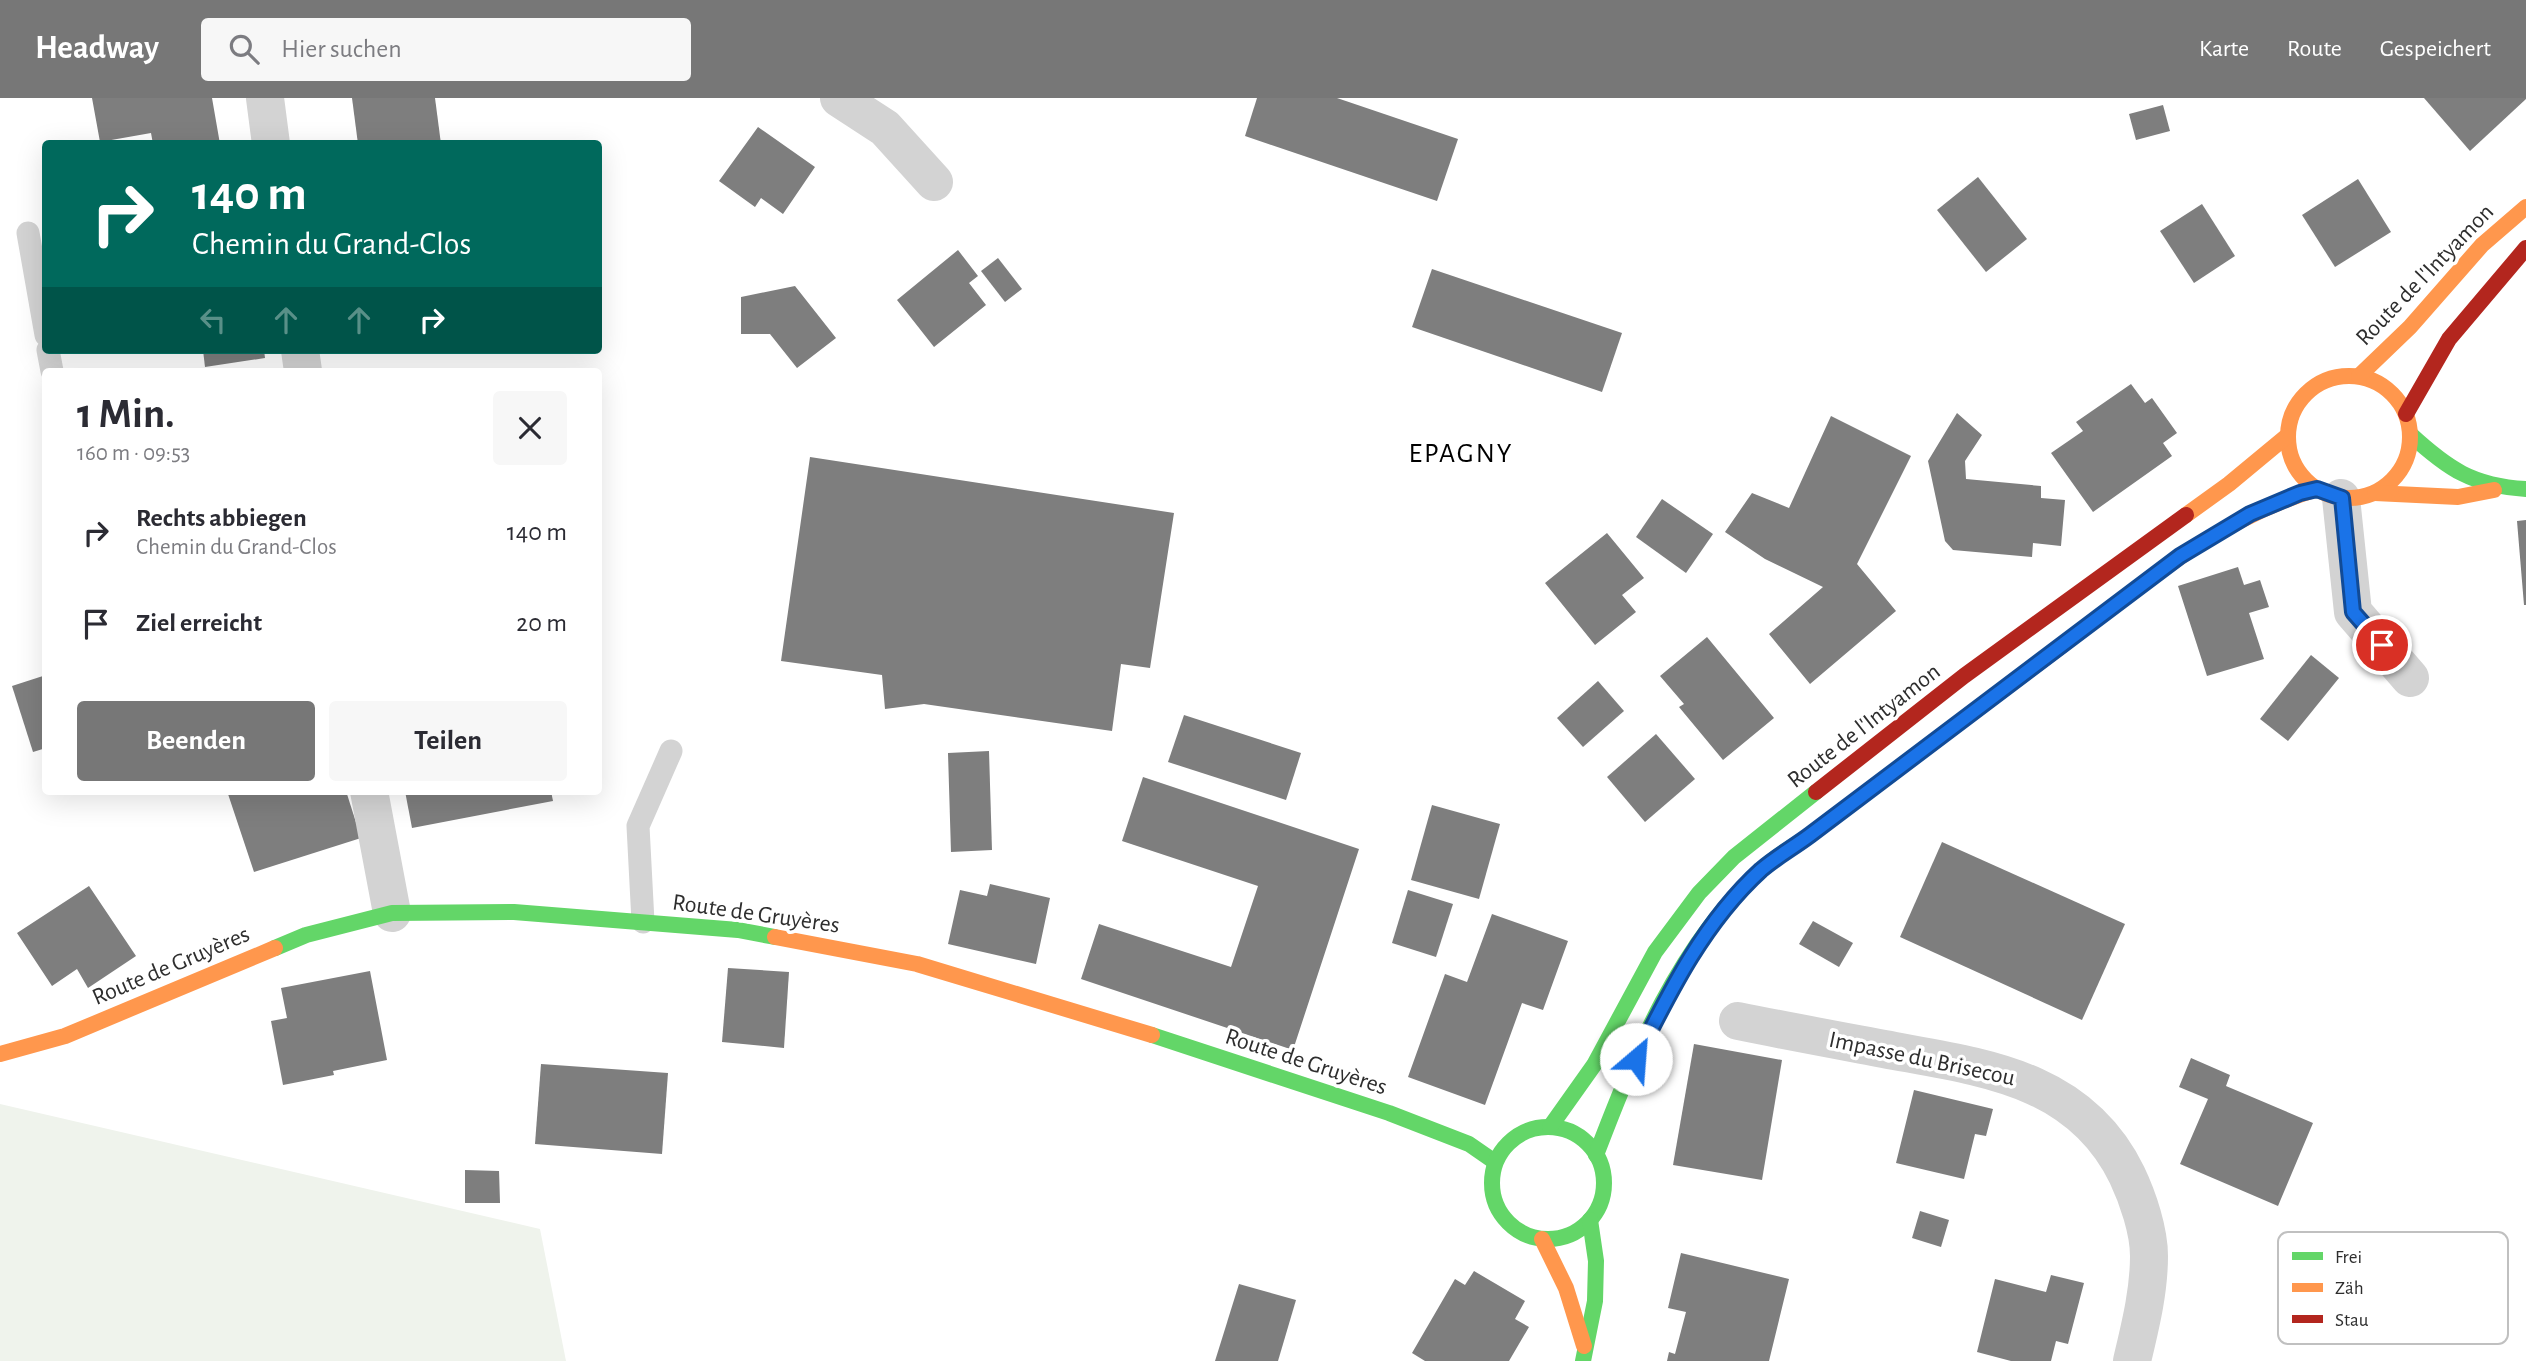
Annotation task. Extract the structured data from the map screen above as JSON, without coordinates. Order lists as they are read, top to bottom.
{
  "streets": {
    "main road": ["Route de l'Intyamon", "Route de Gruyères"],
    "street": ["Impasse du Brisecou"]
  },
  "crossings": [
    ["Route de l'Intyamon", "Route de Gruyères"]
  ],
  "districts": ["EPAGNY"],
  "legend": ["Frei", "Zäh", "Stau"],
  "page": {
    "header": "Headway",
    "search": "Hier suchen",
    "nav": ["Karte", "Route", "Gespeichert"],
    "turn": ["140 m", "Chemin du Grand-Clos"],
    "heading": ["1 Min.", "160 m · 09:53"],
    "list": [
      {
        "name": "Rechts abbiegen",
        "note": "Chemin du Grand-Clos",
        "value": "140 m"
      },
      {
        "name": "Ziel erreicht",
        "value": "20 m"
      }
    ],
    "buttons": ["Beenden", "Teilen"]
  }
}
